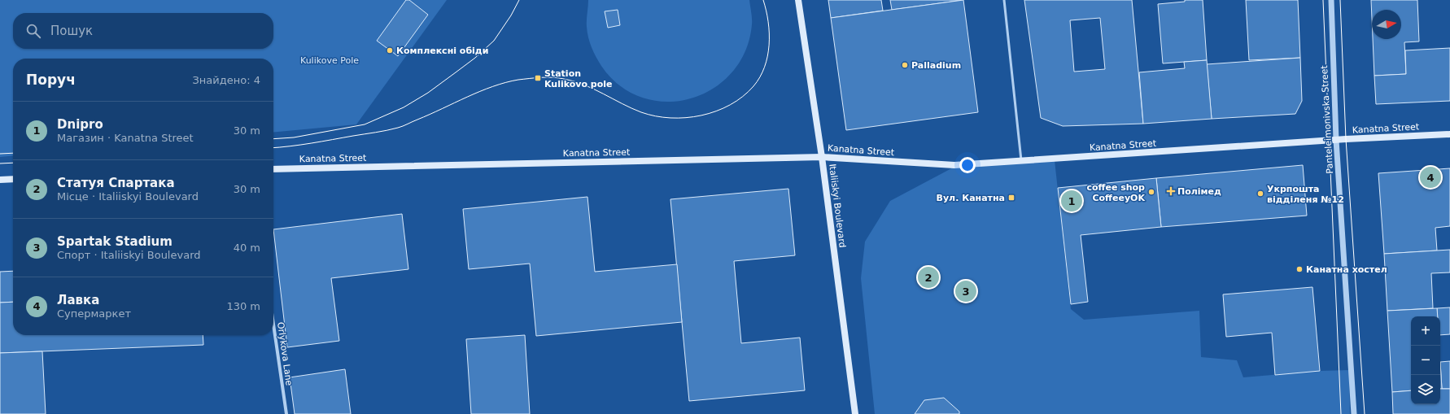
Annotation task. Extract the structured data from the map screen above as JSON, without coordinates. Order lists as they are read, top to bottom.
{
  "streets": {
    "main road": ["Kanatna Street", "Italiiskyi Boulevard"],
    "street": ["Panteleimonivska Street", "Orlykova Lane"]
  },
  "crossings": [
    ["Panteleimonivska Street", "Kanatna Street"],
    ["Kanatna Street", "Italiiskyi Boulevard"]
  ],
  "parks": ["Kulikove Pole"],
  "places": {
    "other": [
      "Комплексні обіди",
      "Palladium",
      "coffee shop CoffeeyOK",
      "Укрпошта відділеня №12",
      "Канатна хостел"
    ],
    "transit": ["Station Kulikovo pole", "Вул. Канатна"],
    "health": ["Полімед"]
  },
  "north": "right",
  "page": {
    "search": "Пошук",
    "heading": ["Поруч", "Знайдено: 4"],
    "list": [
      {
        "mark": "1",
        "name": "Dnipro",
        "note": "Магазин · Kanatna Street",
        "value": "30 m"
      },
      {
        "mark": "2",
        "name": "Статуя Спартака",
        "note": "Місце · Italiiskyi Boulevard",
        "value": "30 m"
      },
      {
        "mark": "3",
        "name": "Spartak Stadium",
        "note": "Спорт · Italiiskyi Boulevard",
        "value": "40 m"
      },
      {
        "mark": "4",
        "name": "Лавка",
        "note": "Супермаркет",
        "value": "130 m"
      }
    ],
    "pins": [
      "4",
      "1",
      "2",
      "3"
    ],
    "map_buttons": ["+", "−"]
  }
}
